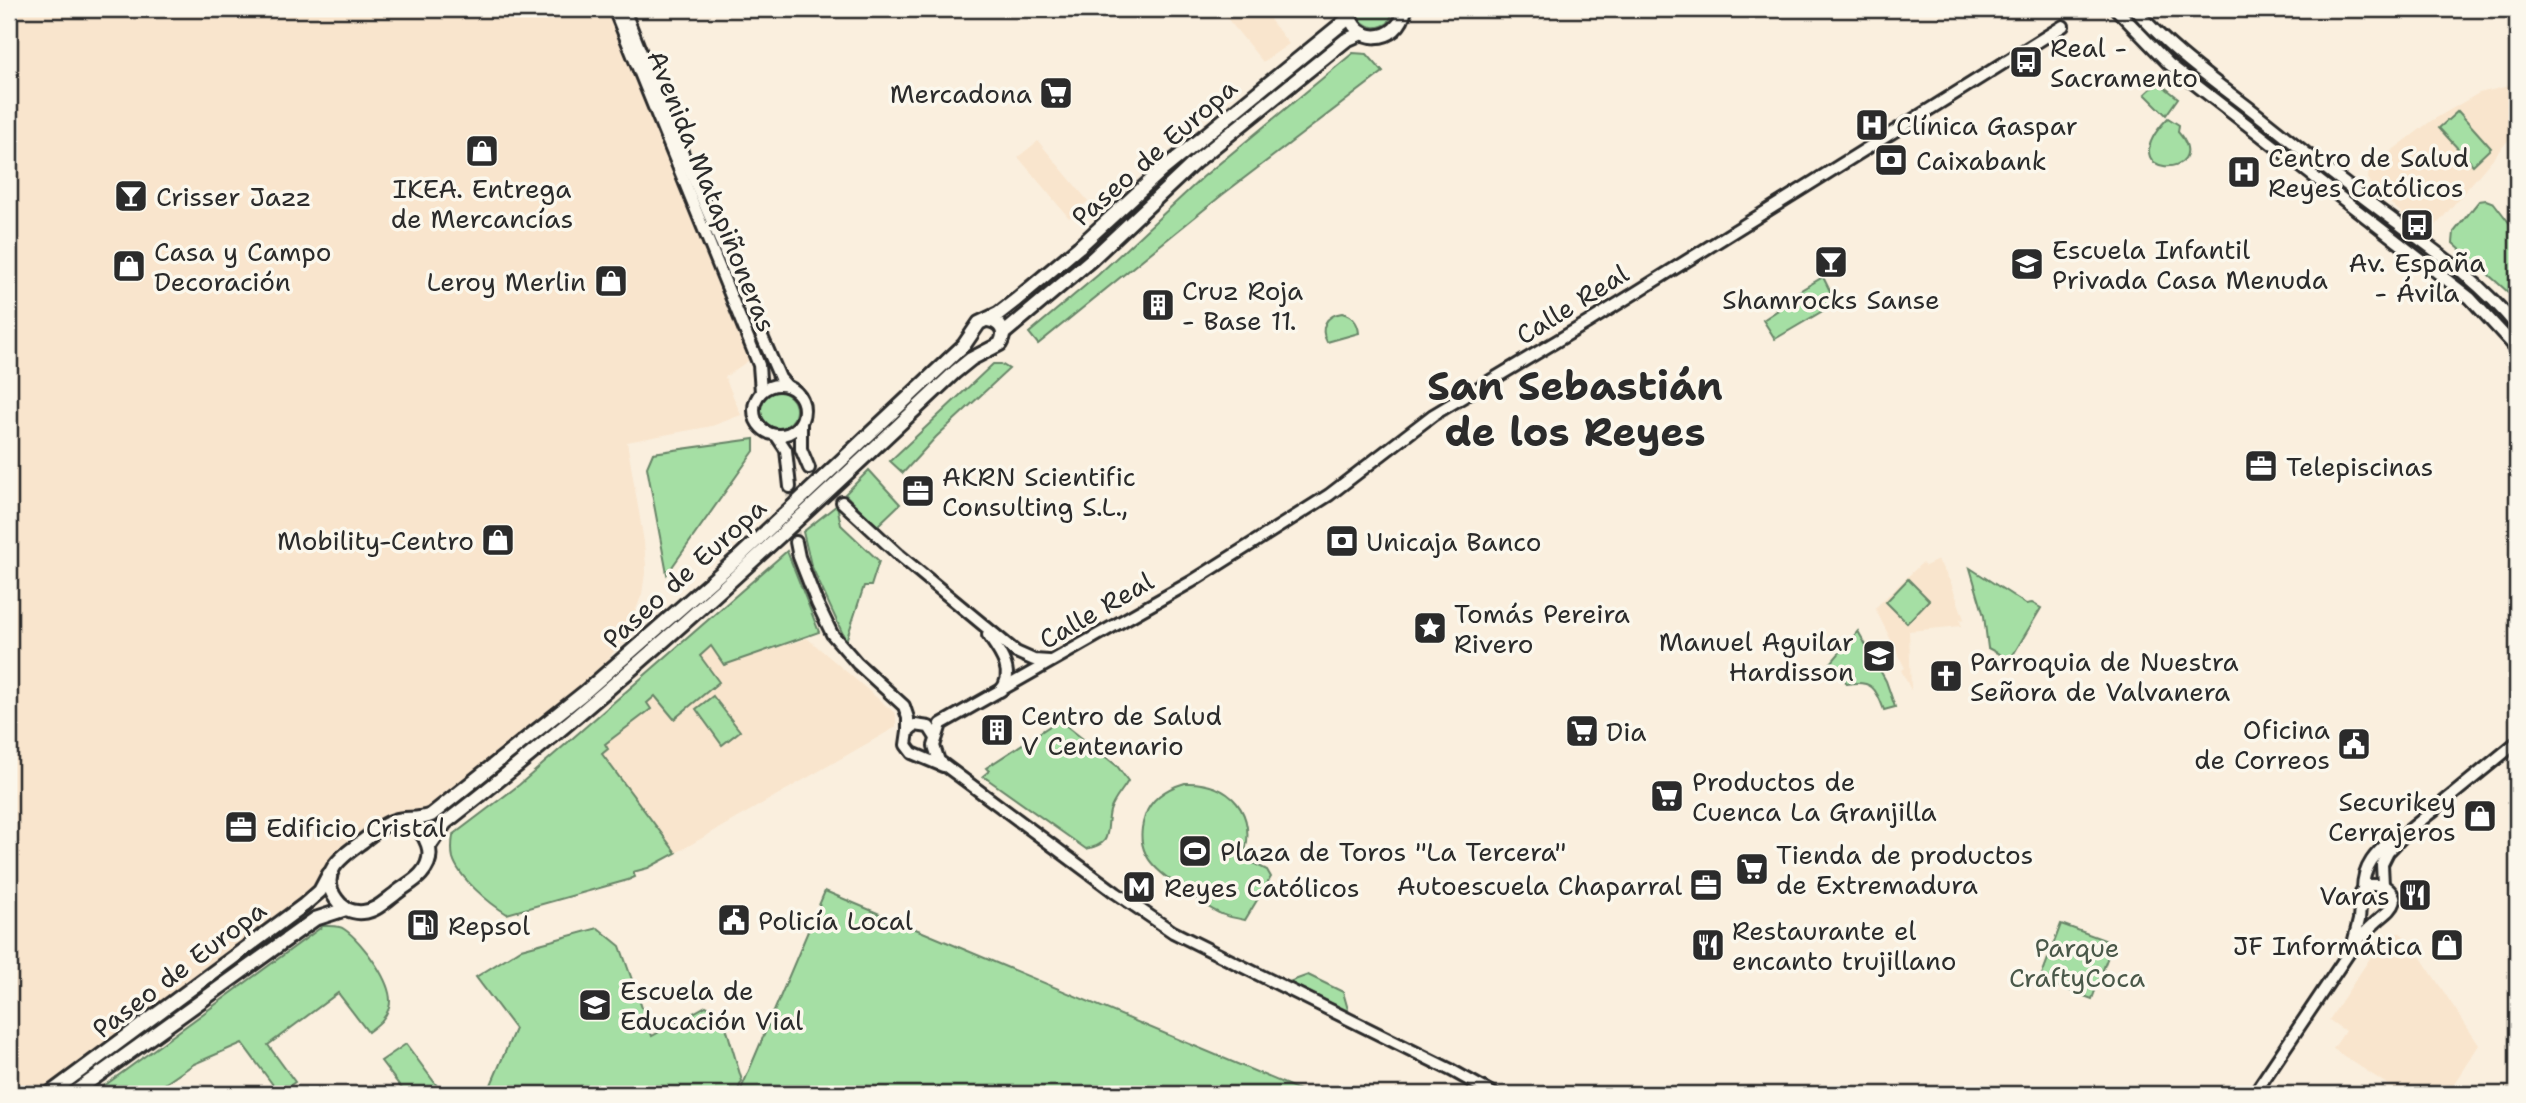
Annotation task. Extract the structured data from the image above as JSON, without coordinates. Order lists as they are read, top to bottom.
{
  "streets": {
    "main road": ["Paseo de Europa", "Avenida Matapiñoneras", "Calle Real"]
  },
  "districts": ["San Sebastián de los Reyes"],
  "parks": ["Parque CraftyCoca"],
  "places": {
    "bus stop": ["Real - Sacramento", "Av. España - Ávila"],
    "supermarket": [
      "Mercadona",
      "Dia",
      "Productos de Cuenca La Granjilla",
      "Tienda de productos de Extremadura"
    ],
    "hospital": ["Clínica Gaspar", "Centro de Salud Reyes Católicos"],
    "shop": [
      "IKEA. Entrega de Mercancías",
      "Casa y Campo Decoración",
      "Leroy Merlin",
      "Mobility-Centro",
      "Securikey Cerrajeros",
      "JF Informática"
    ],
    "bank": ["Caixabank", "Unicaja Banco"],
    "bar": ["Crisser Jazz", "Shamrocks Sanse"],
    "school or university": ["Escuela Infantil Privada Casa Menuda", "Manuel Aguilar Hardisson", "Escuela de Educación Vial"],
    "building": ["Cruz Roja - Base 11.", "Centro de Salud V Centenario"],
    "office": [
      "Telepiscinas",
      "AKRN Scientific Consulting S.L.,",
      "Edificio Cristal",
      "Autoescuela Chaparral"
    ],
    "place": ["Tomás Pereira Rivero"],
    "church": ["Parroquia de Nuestra Señora de Valvanera"],
    "public building": ["Oficina de Correos", "Policía Local"],
    "sports": ["Plaza de Toros \"La Tercera\""],
    "metro station": ["Reyes Católicos"],
    "restaurant": ["Varas", "Restaurante el encanto trujillano"],
    "fuel station": ["Repsol"]
  }
}
